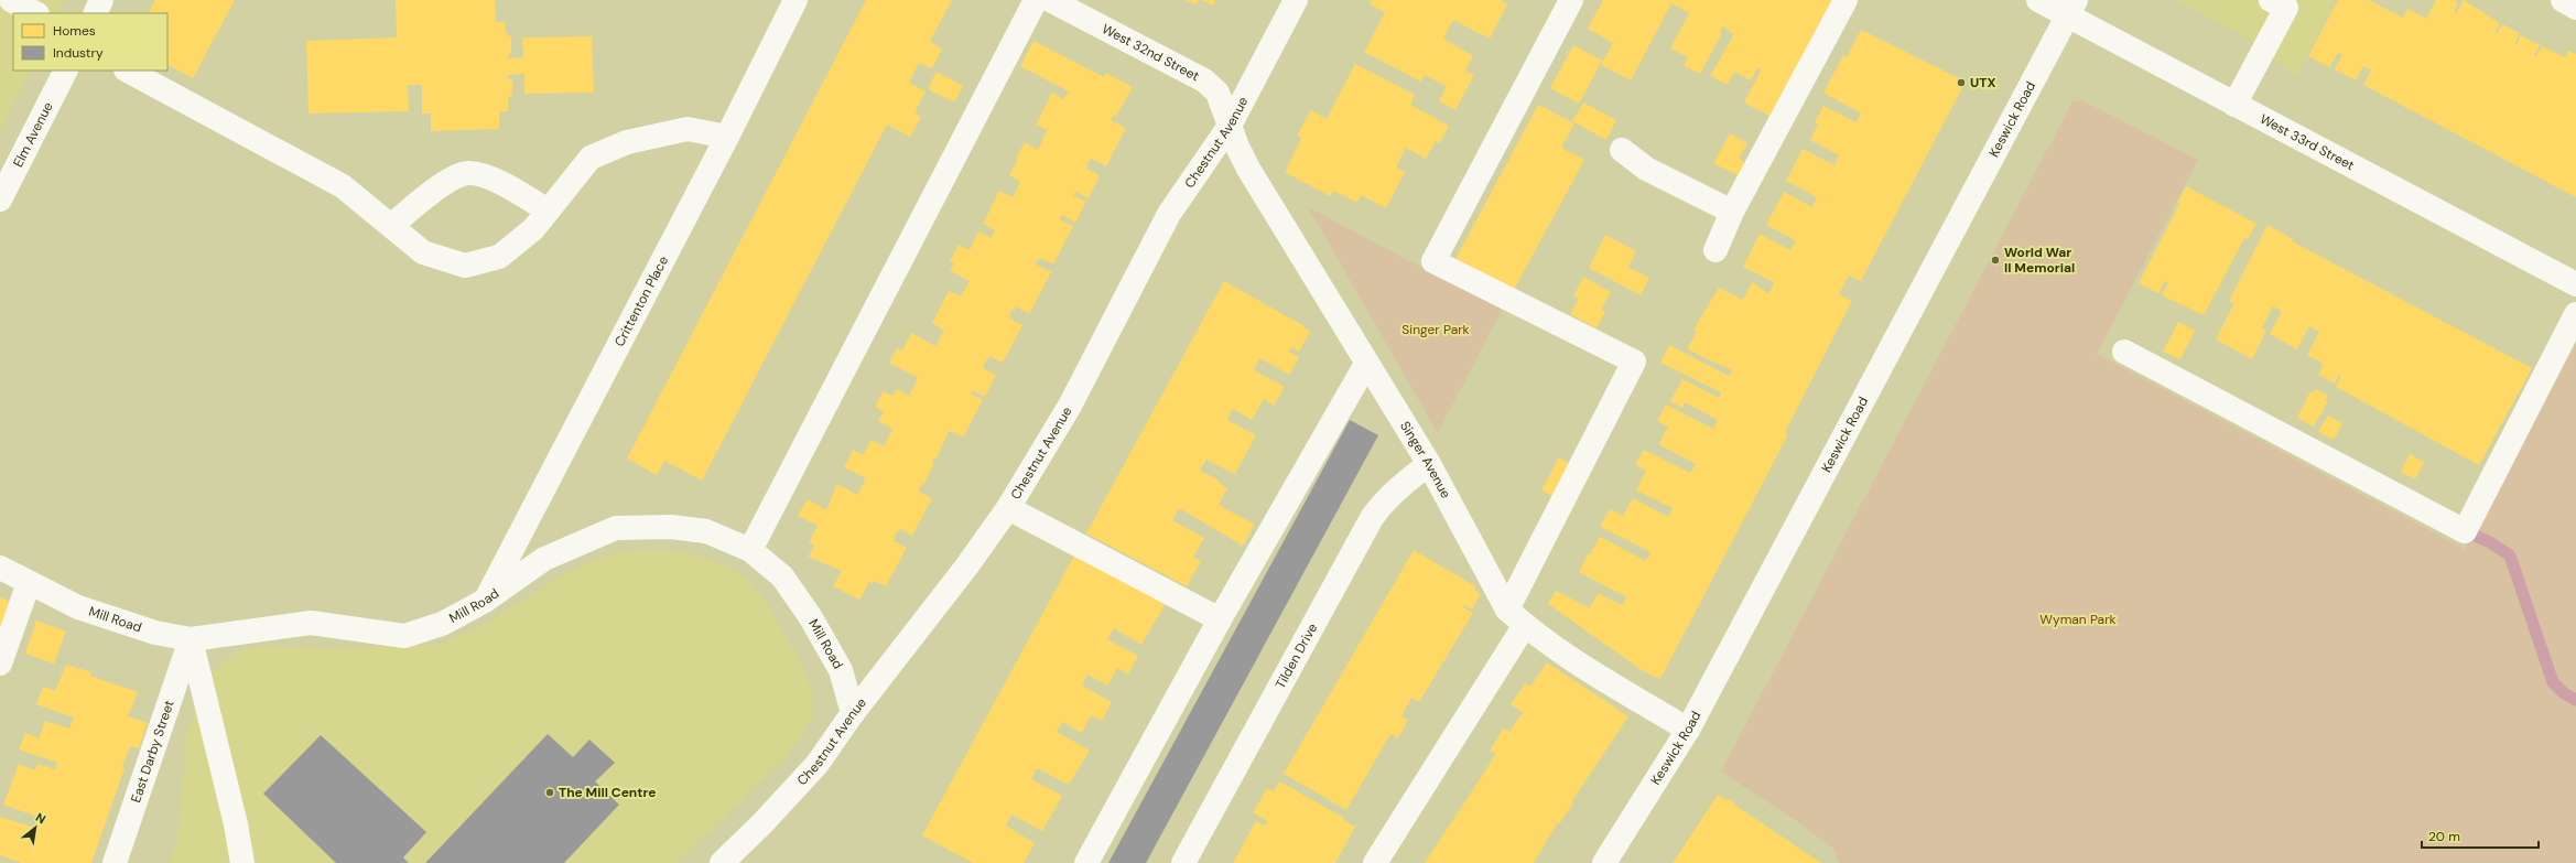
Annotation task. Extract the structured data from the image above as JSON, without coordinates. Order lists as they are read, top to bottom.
{
  "streets": {
    "street": [
      "West 32nd Street",
      "Keswick Road",
      "Elm Avenue",
      "Chestnut Avenue",
      "West 33rd Street",
      "Crittenton Place",
      "Singer Avenue",
      "Mill Road",
      "Tilden Drive",
      "East Darby Street"
    ]
  },
  "crossings": [
    ["West 32nd Street", "Chestnut Avenue"],
    ["West 32nd Street", "Singer Avenue"],
    ["Keswick Road", "West 33rd Street"],
    ["Keswick Road", "Singer Avenue"],
    ["Chestnut Avenue", "Singer Avenue"],
    ["Chestnut Avenue", "Mill Road"],
    ["Crittenton Place", "Mill Road"],
    ["Singer Avenue", "Tilden Drive"],
    ["Mill Road", "East Darby Street"]
  ],
  "parks": ["Singer Park", "Wyman Park"],
  "places": ["UTX", "World War II Memorial", "The Mill Centre"],
  "legend": ["Homes", "Industry"],
  "scale_bar": "20 m",
  "north": "top right"
}
